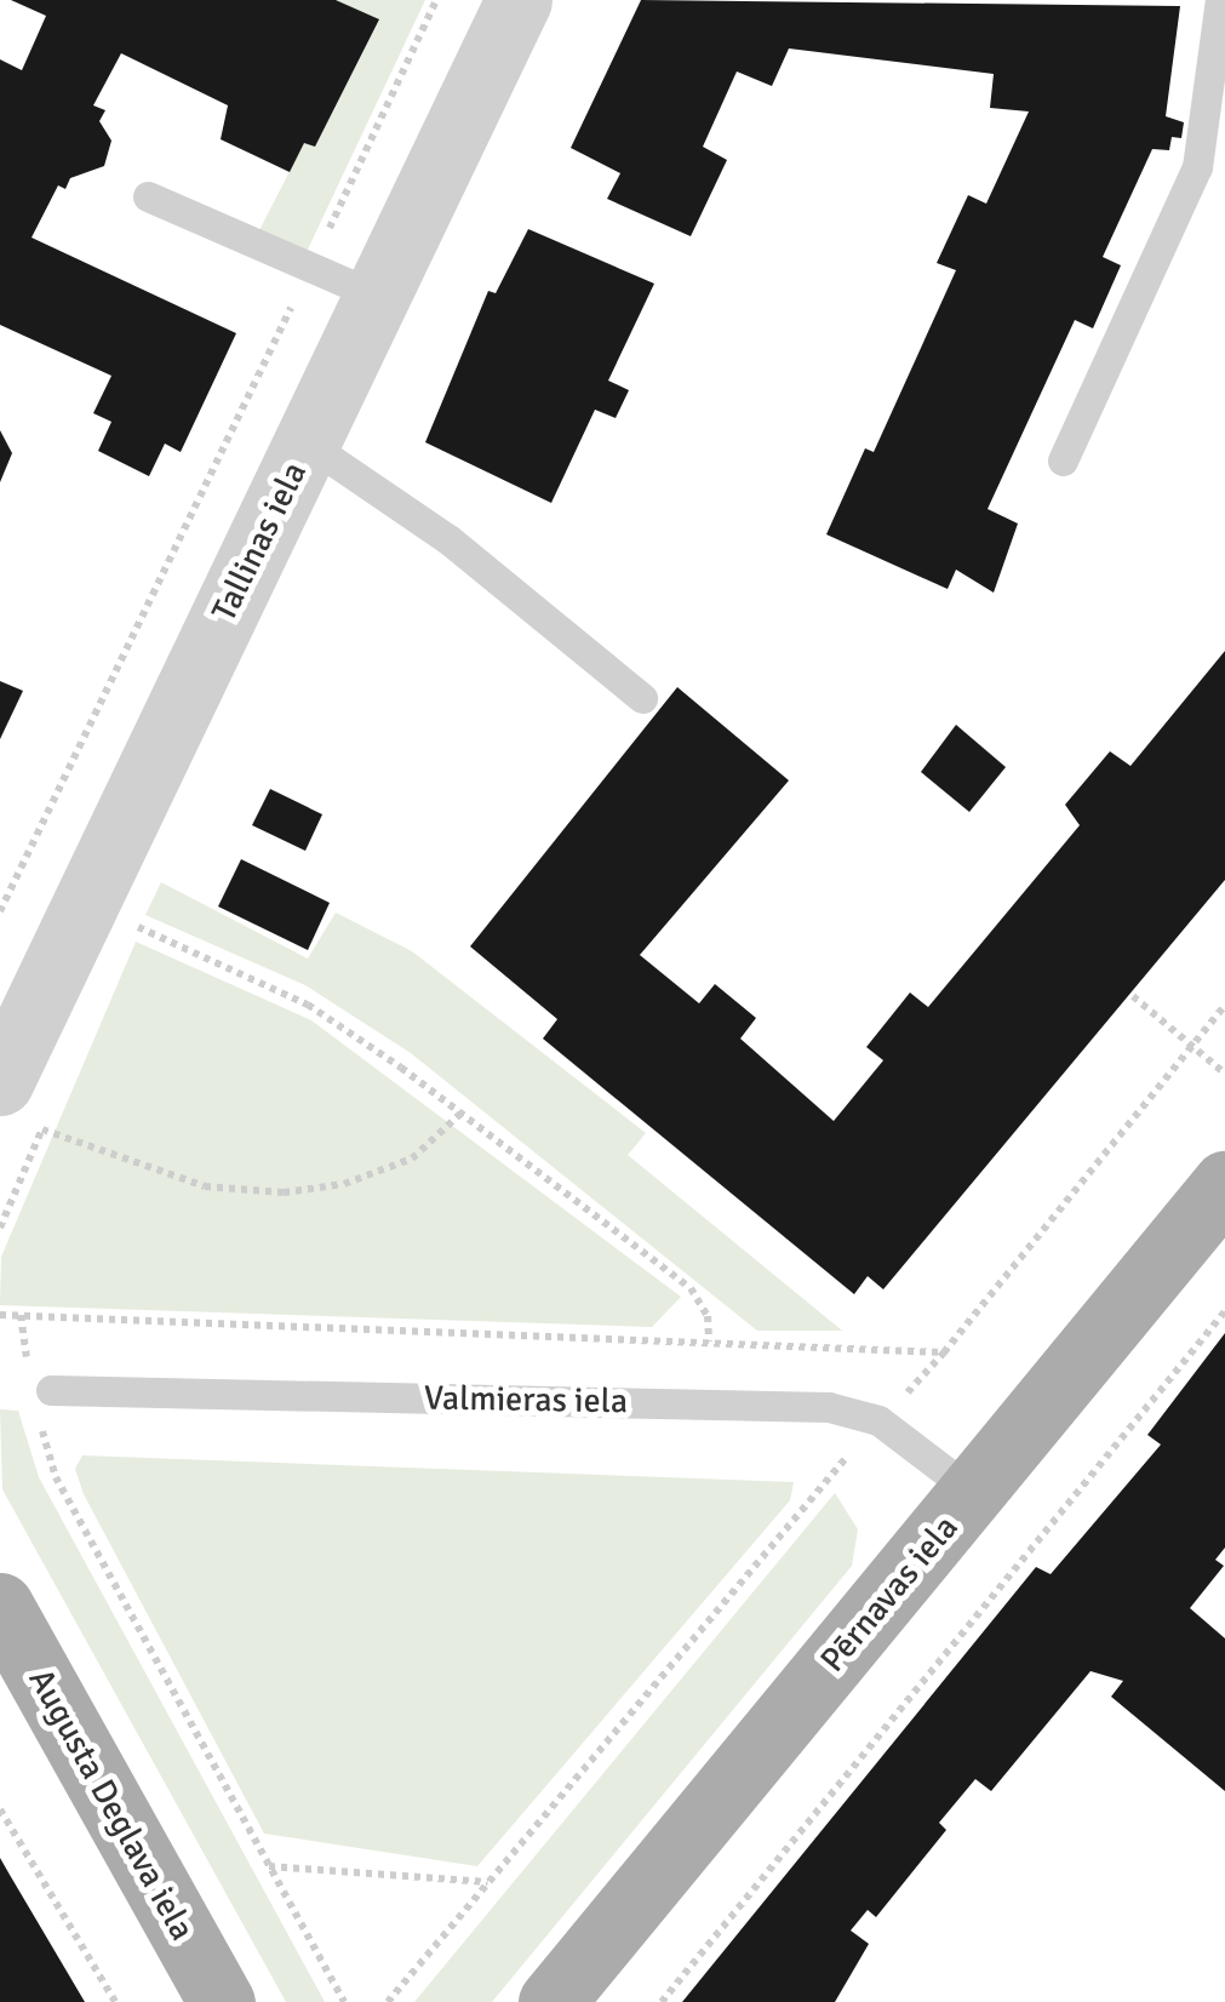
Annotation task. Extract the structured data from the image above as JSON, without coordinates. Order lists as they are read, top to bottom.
{
  "streets": {
    "main road": ["Pērnavas iela", "Augusta Deglava iela"],
    "street": ["Tallinas iela"],
    "lane": ["Valmieras iela"]
  },
  "crossings": [
    ["Valmieras iela", "Pērnavas iela"]
  ]
}
